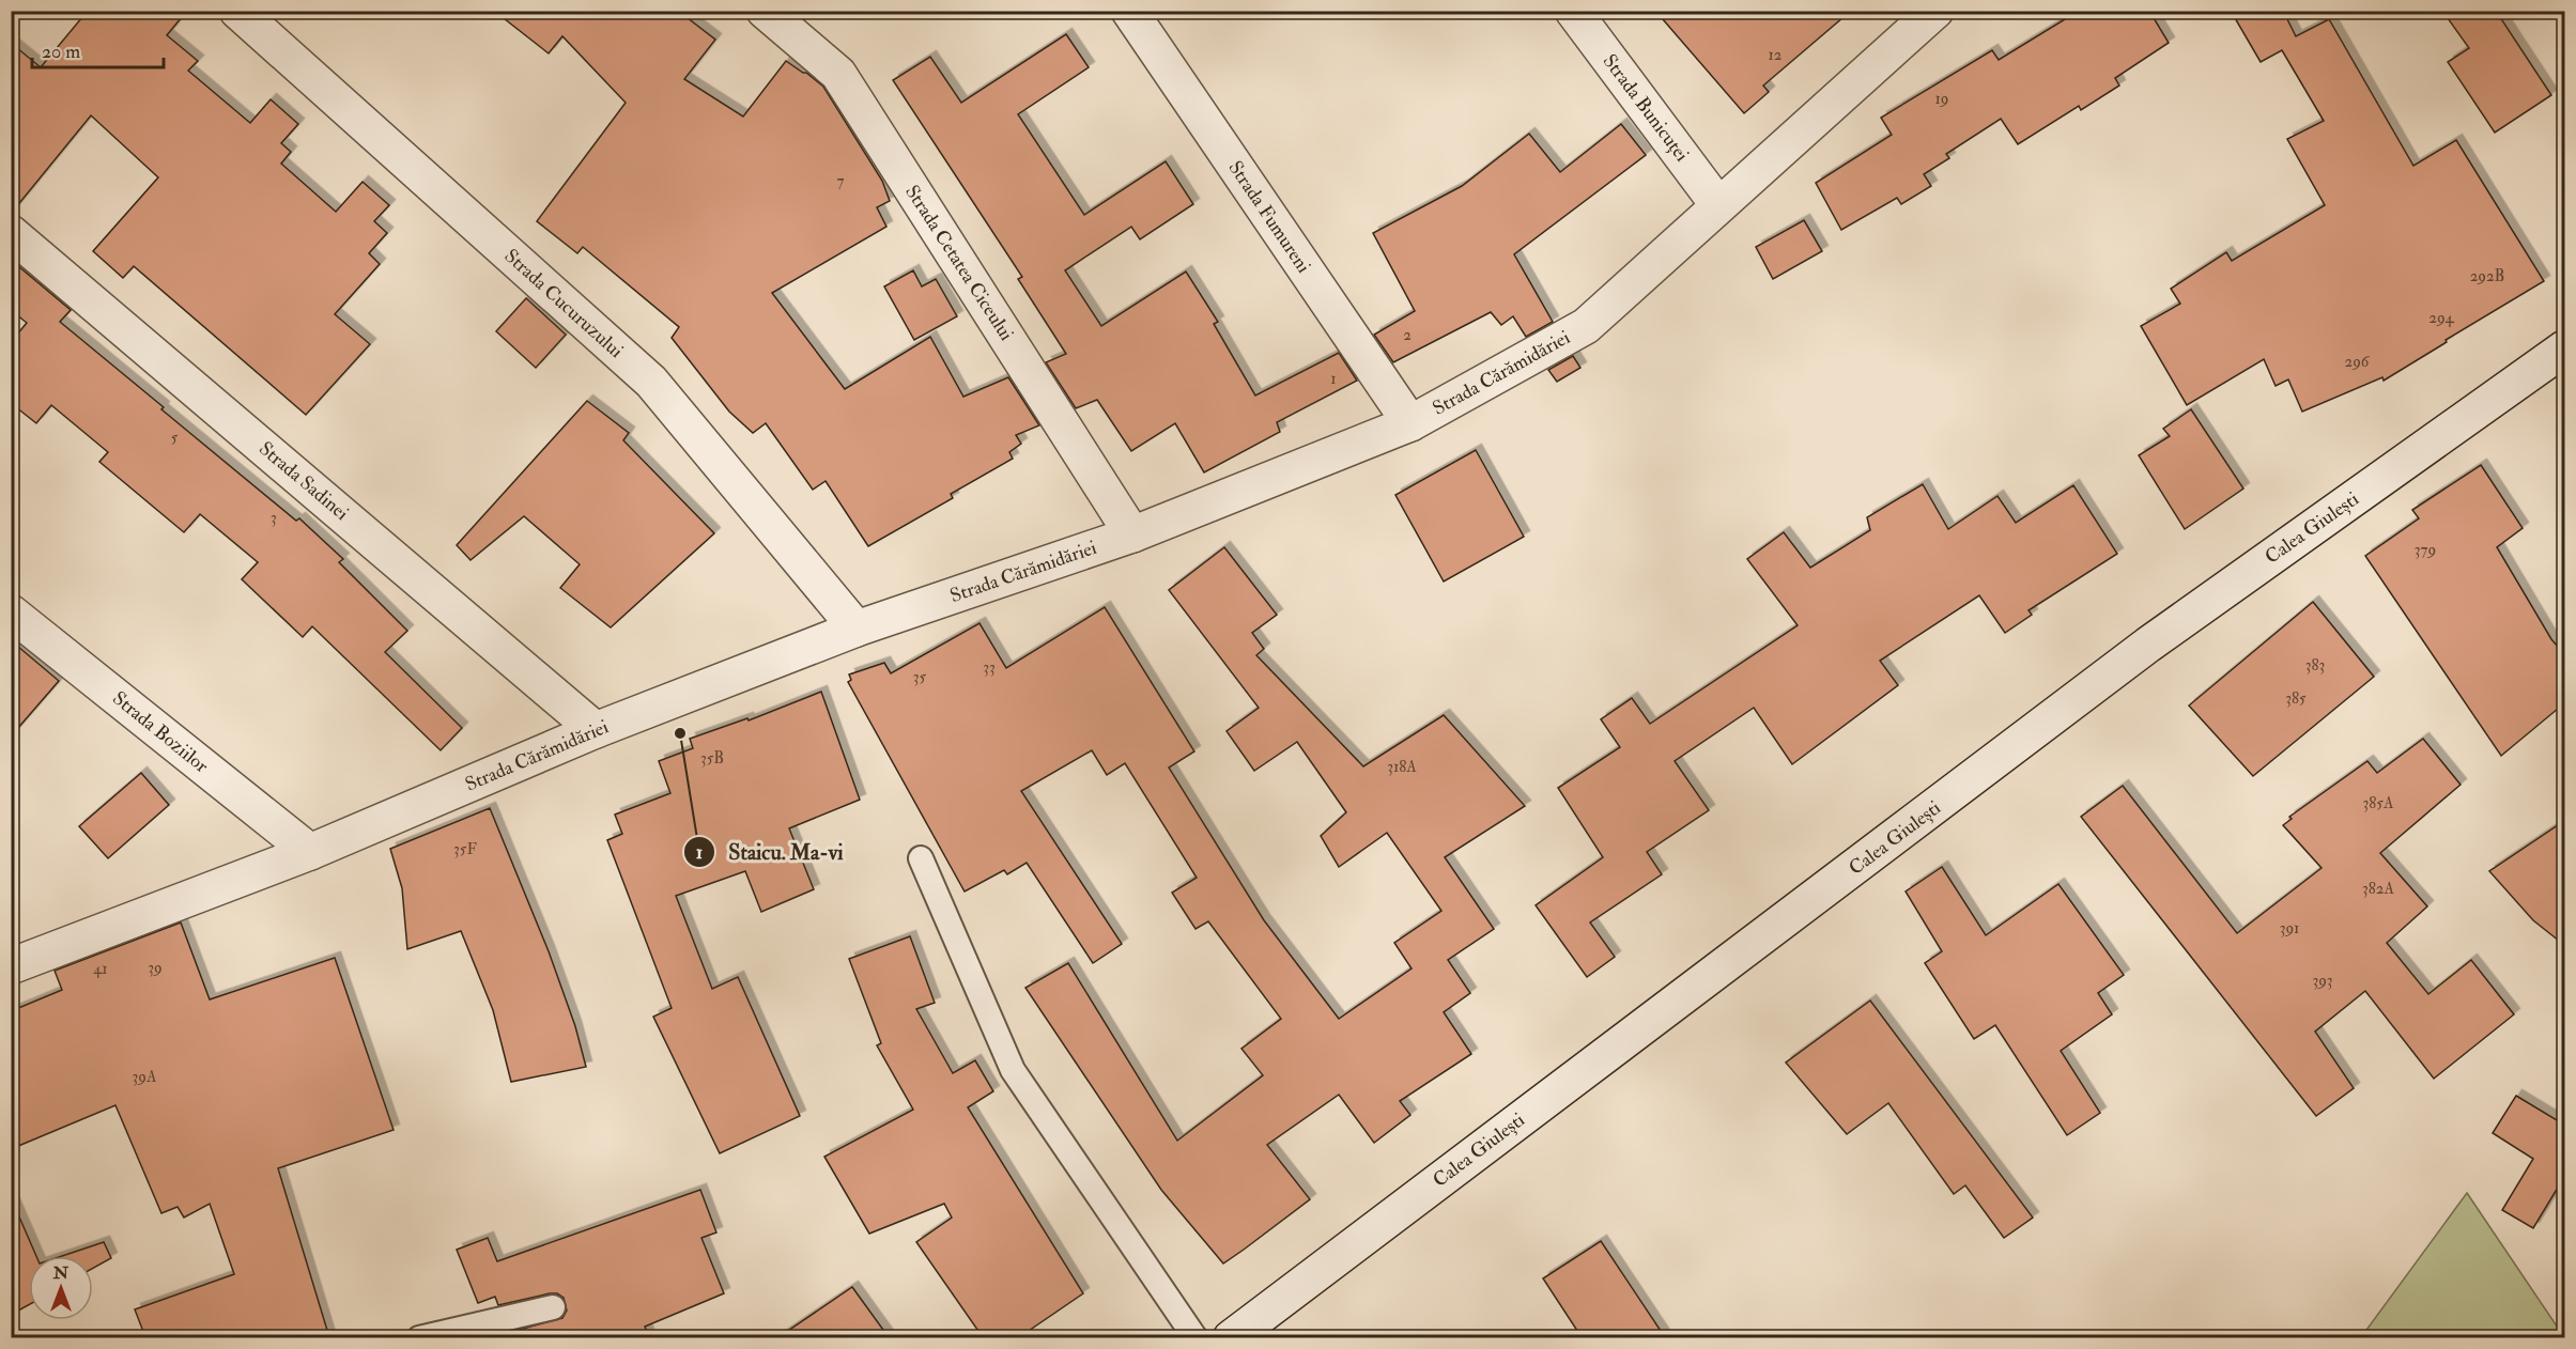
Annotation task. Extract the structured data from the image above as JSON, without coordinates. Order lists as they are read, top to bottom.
{
  "streets": {
    "street": [
      "Strada Bunicuței",
      "Strada Fumureni",
      "Strada Cetatea Ciceului",
      "Strada Cucuruzului",
      "Strada Cărămidăriei",
      "Strada Sadinei",
      "Calea Giulești",
      "Strada Boziilor"
    ]
  },
  "crossings": [
    ["Strada Bunicuței", "Strada Cărămidăriei"],
    ["Strada Fumureni", "Strada Cărămidăriei"],
    ["Strada Cetatea Ciceului", "Strada Cărămidăriei"],
    ["Strada Cucuruzului", "Strada Cărămidăriei"],
    ["Strada Cărămidăriei", "Strada Sadinei"],
    ["Strada Cărămidăriei", "Strada Boziilor"]
  ],
  "places": ["Staicu. Ma-vi"],
  "house_numbers": [
    "12",
    "19",
    "7",
    "292B",
    "294",
    "2",
    "296",
    "1",
    "5",
    "3",
    "379",
    "383",
    "33",
    "35",
    "385",
    "35B",
    "318A",
    "385A",
    "35F",
    "382A",
    "391",
    "39",
    "41",
    "393",
    "39A"
  ],
  "scale_bar": "20 m",
  "north": "top"
}
